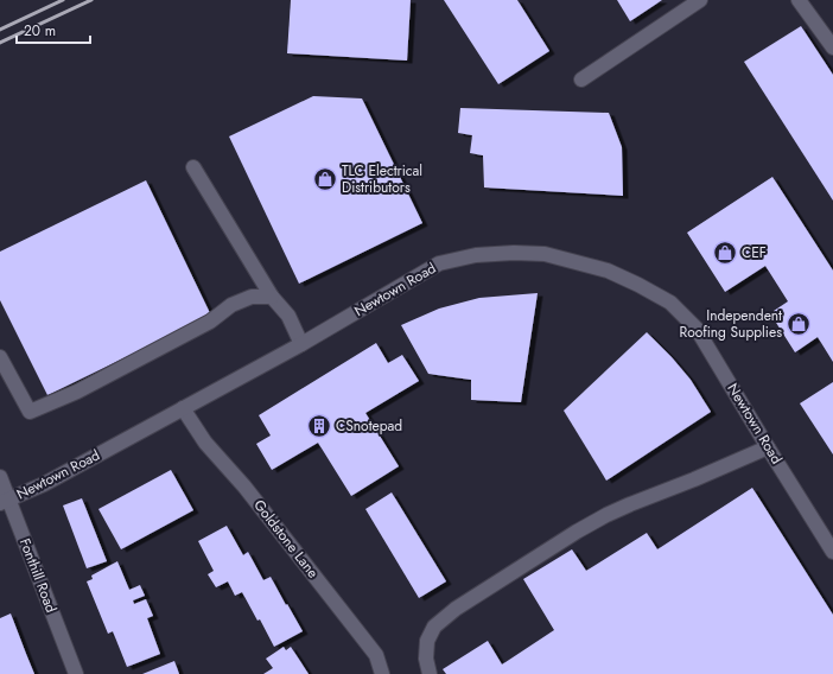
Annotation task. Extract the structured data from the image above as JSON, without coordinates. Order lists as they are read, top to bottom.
{
  "streets": {
    "street": ["Newtown Road", "Goldstone Lane", "Fonthill Road"]
  },
  "crossings": [
    ["Newtown Road", "Goldstone Lane"],
    ["Newtown Road", "Fonthill Road"]
  ],
  "places": {
    "shop": ["TLC Electrical Distributors", "CEF", "Independent Roofing Supplies"],
    "building": ["CSnotepad"]
  },
  "scale_bar": "20 m"
}
